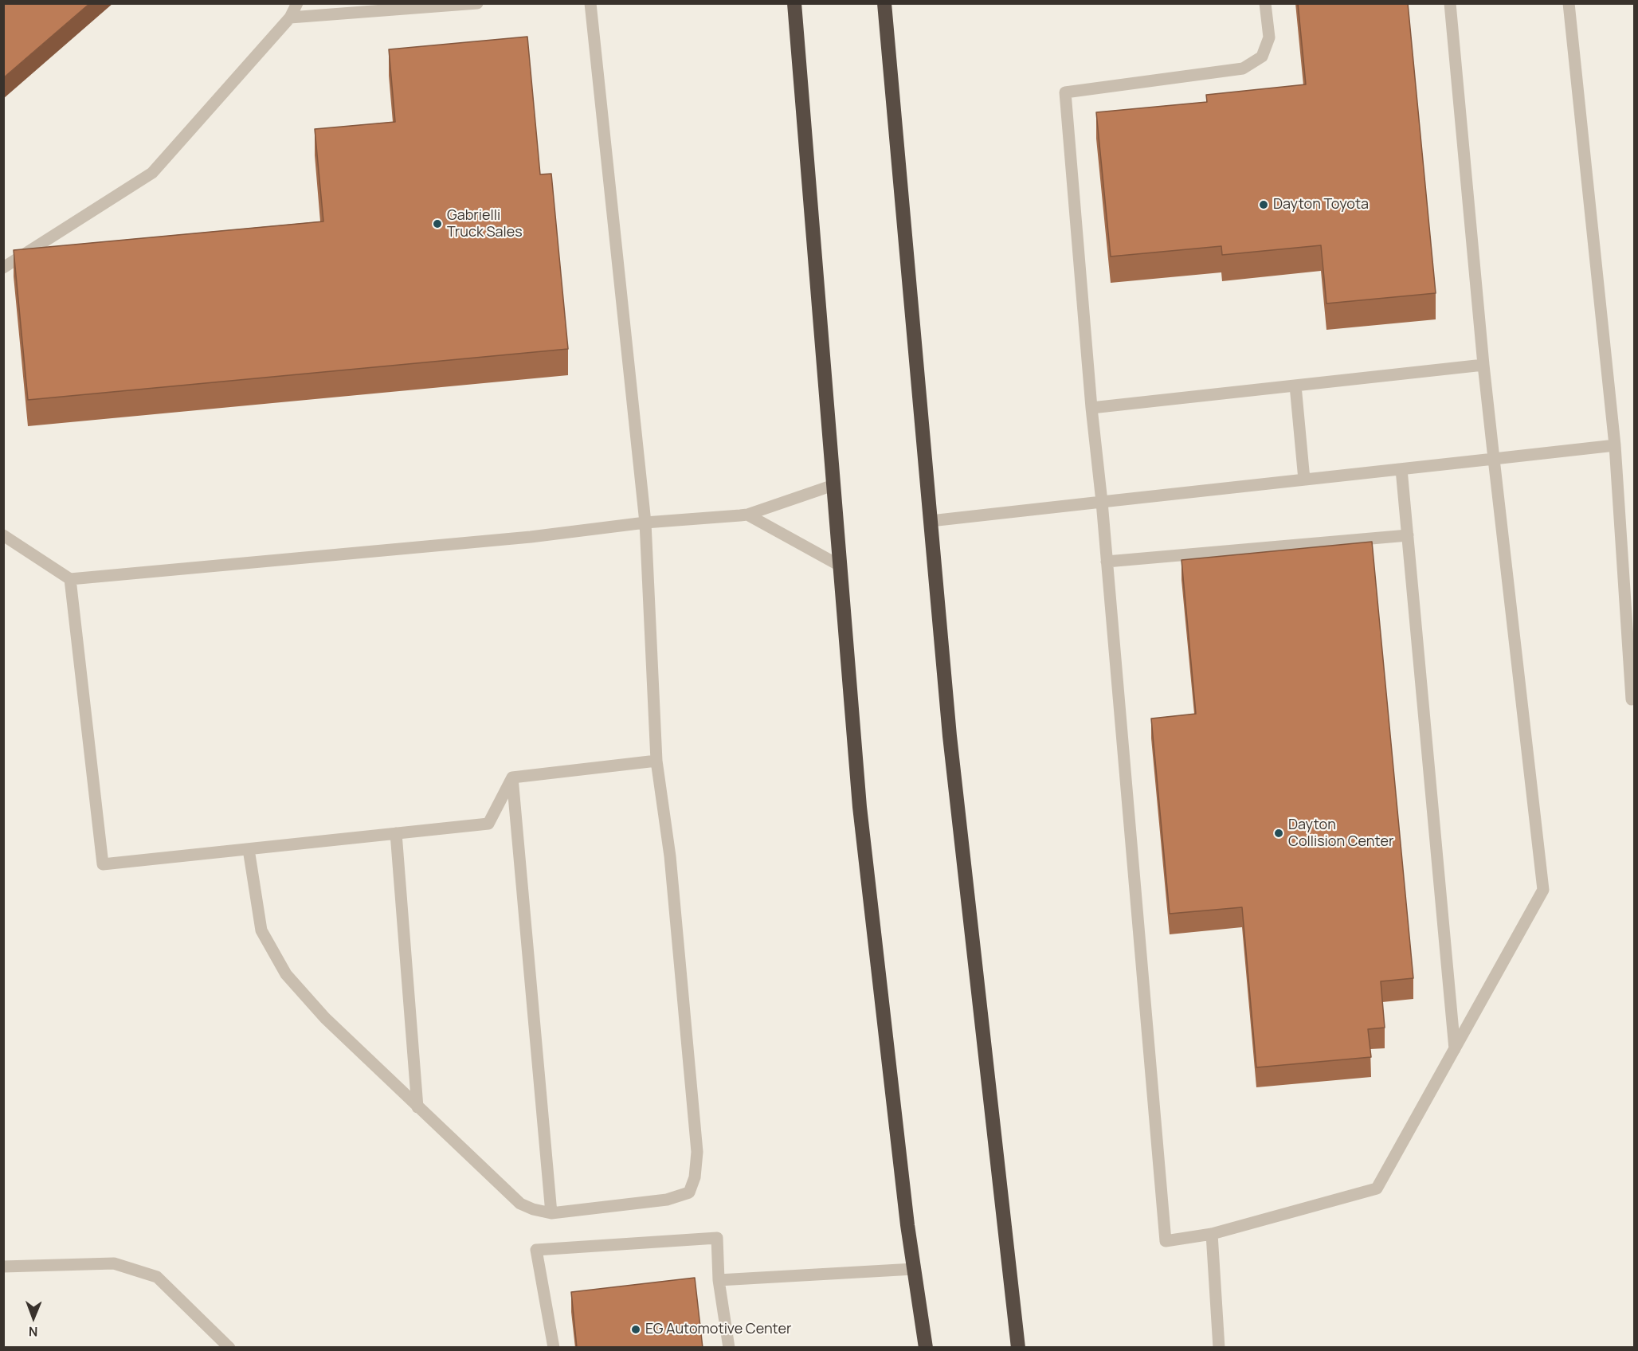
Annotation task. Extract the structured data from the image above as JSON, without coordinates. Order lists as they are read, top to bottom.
{
  "places": [
    "Dayton Toyota",
    "Gabrielli Truck Sales",
    "Dayton Collision Center",
    "EG Automotive Center"
  ],
  "north": "bottom"
}
